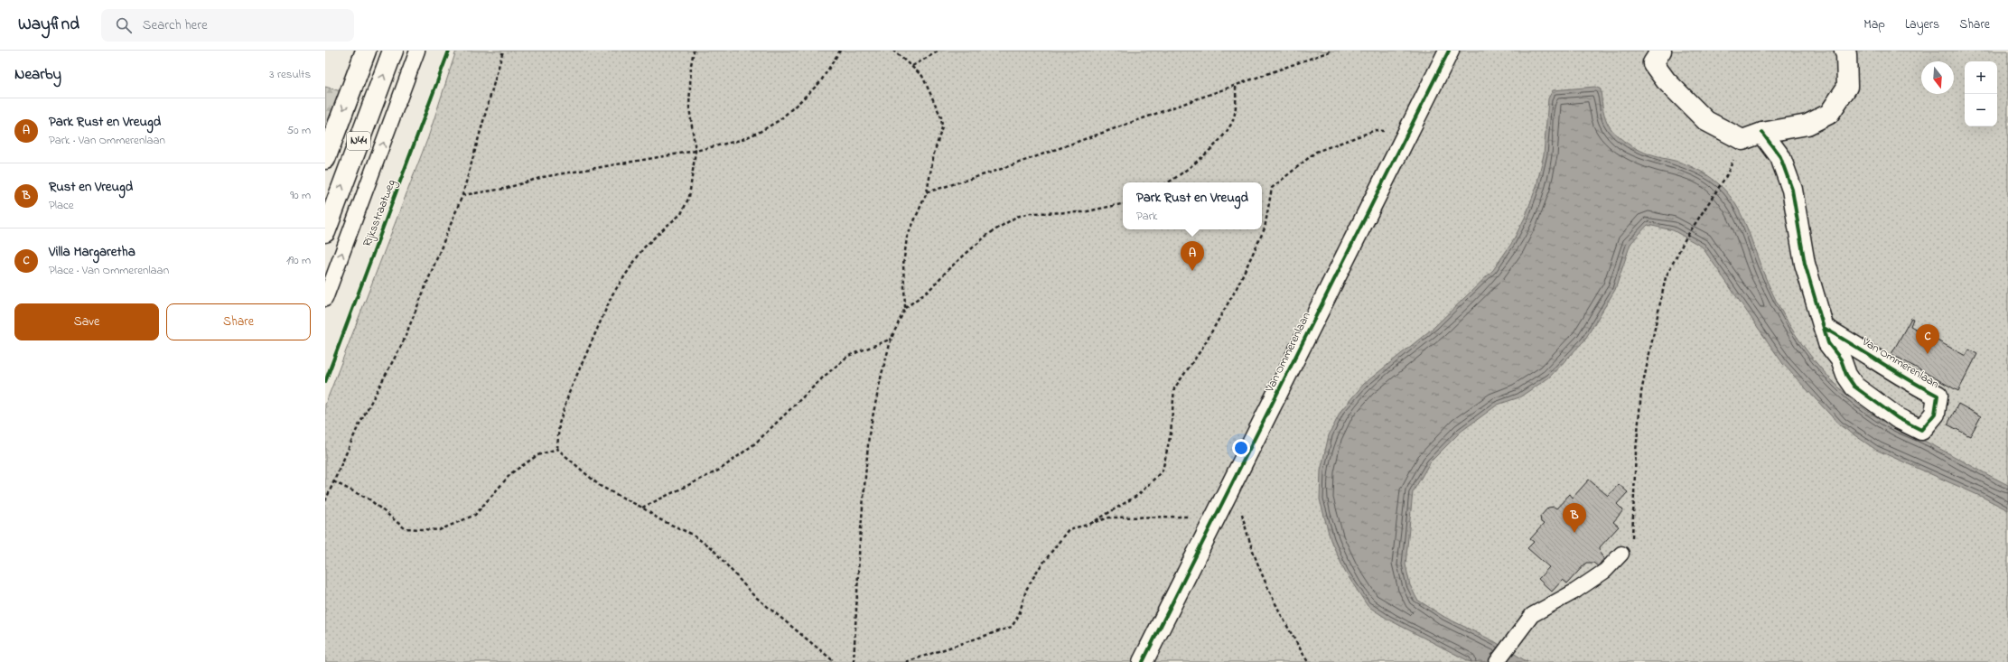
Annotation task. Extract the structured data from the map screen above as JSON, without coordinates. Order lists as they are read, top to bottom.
{
  "streets": {
    "street": ["N44", "Van Ommerenlaan"],
    "lane": ["Rijksstraatweg"]
  },
  "one_way": ["Rijksstraatweg"],
  "north": "bottom",
  "page": {
    "header": "Wayfind",
    "search": "Search here",
    "nav": ["Map", "Layers", "Share"],
    "heading": ["Nearby", "3 results"],
    "map_buttons": ["+", "−"],
    "list": [
      {
        "mark": "A",
        "name": "Park Rust en Vreugd",
        "note": "Park · Van Ommerenlaan",
        "value": "50 m"
      },
      {
        "mark": "B",
        "name": "Rust en Vreugd",
        "note": "Place",
        "value": "90 m"
      },
      {
        "mark": "C",
        "name": "Villa Margaretha",
        "note": "Place · Van Ommerenlaan",
        "value": "190 m"
      }
    ],
    "popup": ["Park Rust en Vreugd", "Park"],
    "pins": ["A", "C", "B"],
    "buttons": ["Save", "Share"]
  }
}
